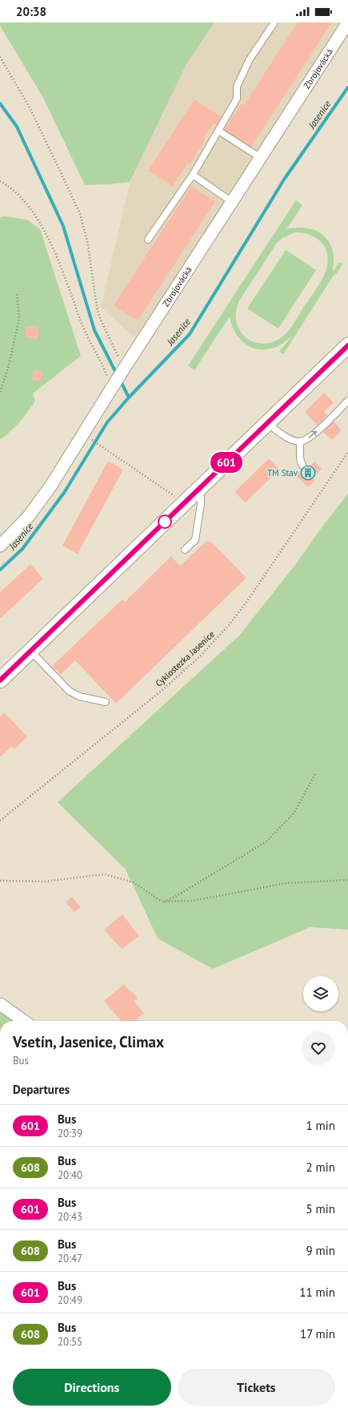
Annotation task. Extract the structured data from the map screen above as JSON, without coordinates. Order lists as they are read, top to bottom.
{
  "streets": {
    "street": ["Zbrojovácká"],
    "path": ["Cyklostezka Jasenice"]
  },
  "water": ["Jasenice"],
  "places": {
    "building": ["TM Stav"]
  },
  "lines": ["bus line 601"],
  "page": {
    "status": "20:38",
    "on_map": "601",
    "heading": [
      ["Vsetín, Jasenice, Climax", "Bus"],
      "Departures"
    ],
    "list": [
      {
        "mark": "601",
        "name": "Bus",
        "note": "20:39",
        "value": "1 min"
      },
      {
        "mark": "608",
        "name": "Bus",
        "note": "20:40",
        "value": "2 min"
      },
      {
        "mark": "601",
        "name": "Bus",
        "note": "20:43",
        "value": "5 min"
      },
      {
        "mark": "608",
        "name": "Bus",
        "note": "20:47",
        "value": "9 min"
      },
      {
        "mark": "601",
        "name": "Bus",
        "note": "20:49",
        "value": "11 min"
      },
      {
        "mark": "608",
        "name": "Bus",
        "note": "20:55",
        "value": "17 min"
      }
    ],
    "buttons": ["Directions", "Tickets"]
  }
}
